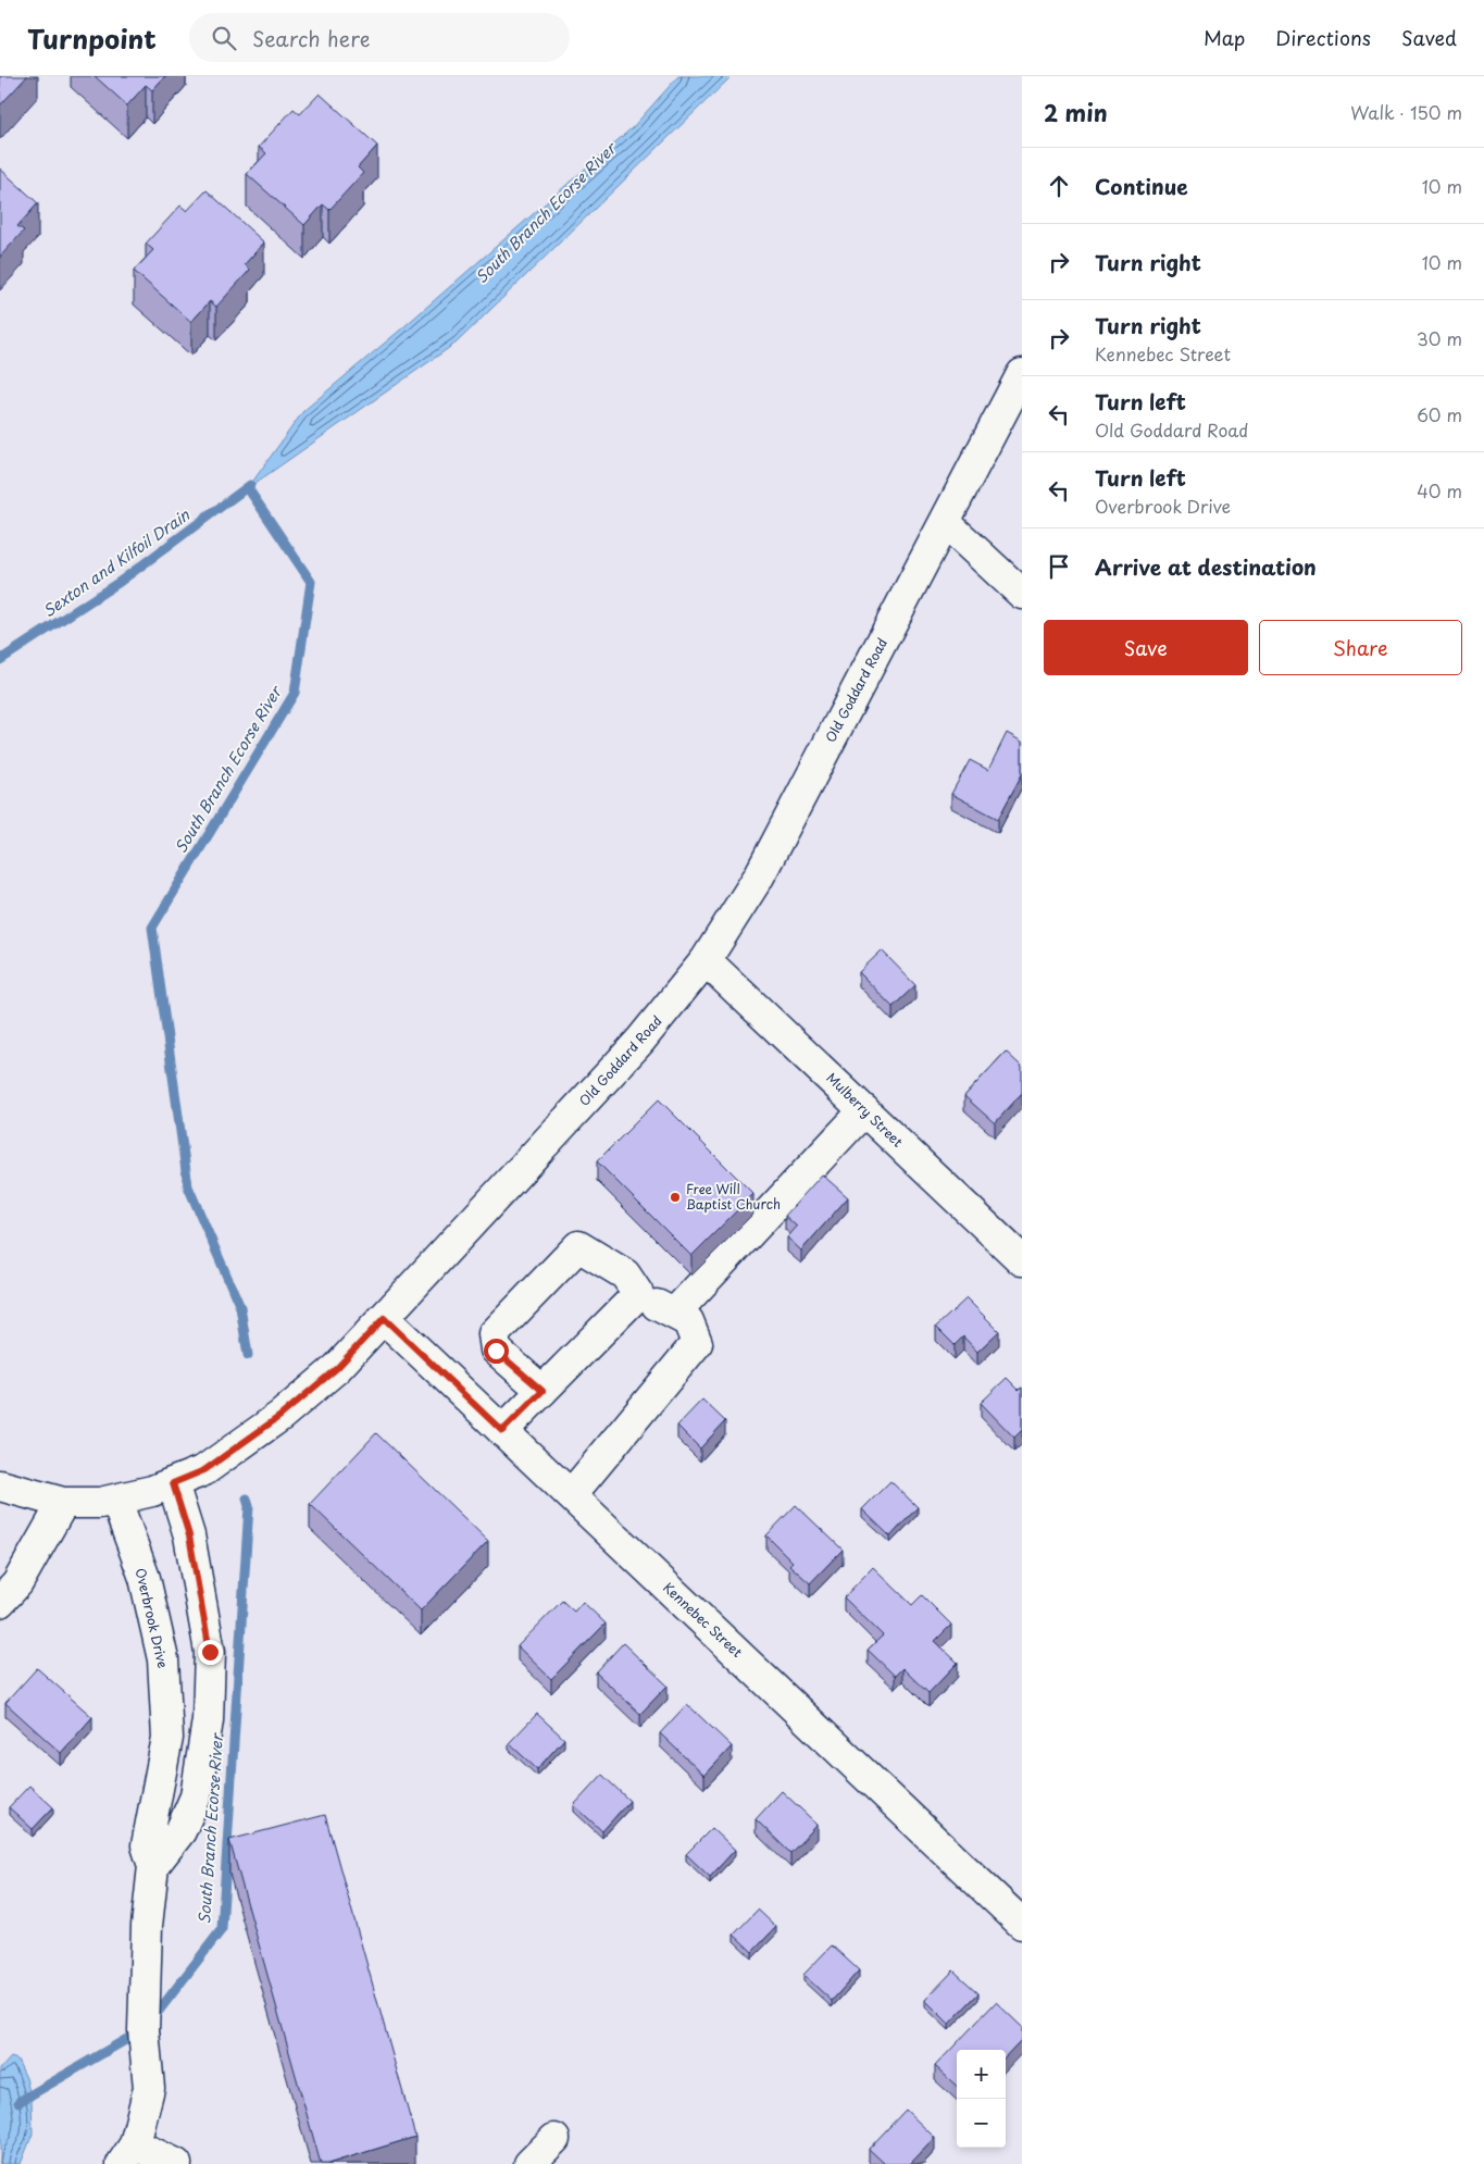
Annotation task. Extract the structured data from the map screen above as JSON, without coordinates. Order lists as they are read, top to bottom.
{
  "streets": {
    "street": [
      "Old Goddard Road",
      "Mulberry Street",
      "Overbrook Drive",
      "Kennebec Street"
    ]
  },
  "crossings": [
    ["Old Goddard Road", "Mulberry Street"],
    ["Old Goddard Road", "Overbrook Drive"],
    ["Old Goddard Road", "Kennebec Street"]
  ],
  "water": ["South Branch Ecorse River", "Sexton and Kilfoil Drain"],
  "places": ["Free Will Baptist Church"],
  "page": {
    "header": "Turnpoint",
    "search": "Search here",
    "nav": ["Map", "Directions", "Saved"],
    "heading": ["2 min", "Walk · 150 m"],
    "list": [
      ["Continue", "10 m"],
      ["Turn right", "10 m"],
      ["Turn right", "Kennebec Street", "30 m"],
      ["Turn left", "Old Goddard Road", "60 m"],
      ["Turn left", "Overbrook Drive", "40 m"],
      "Arrive at destination"
    ],
    "buttons": ["Save", "Share"],
    "map_buttons": ["+", "−"]
  }
}
